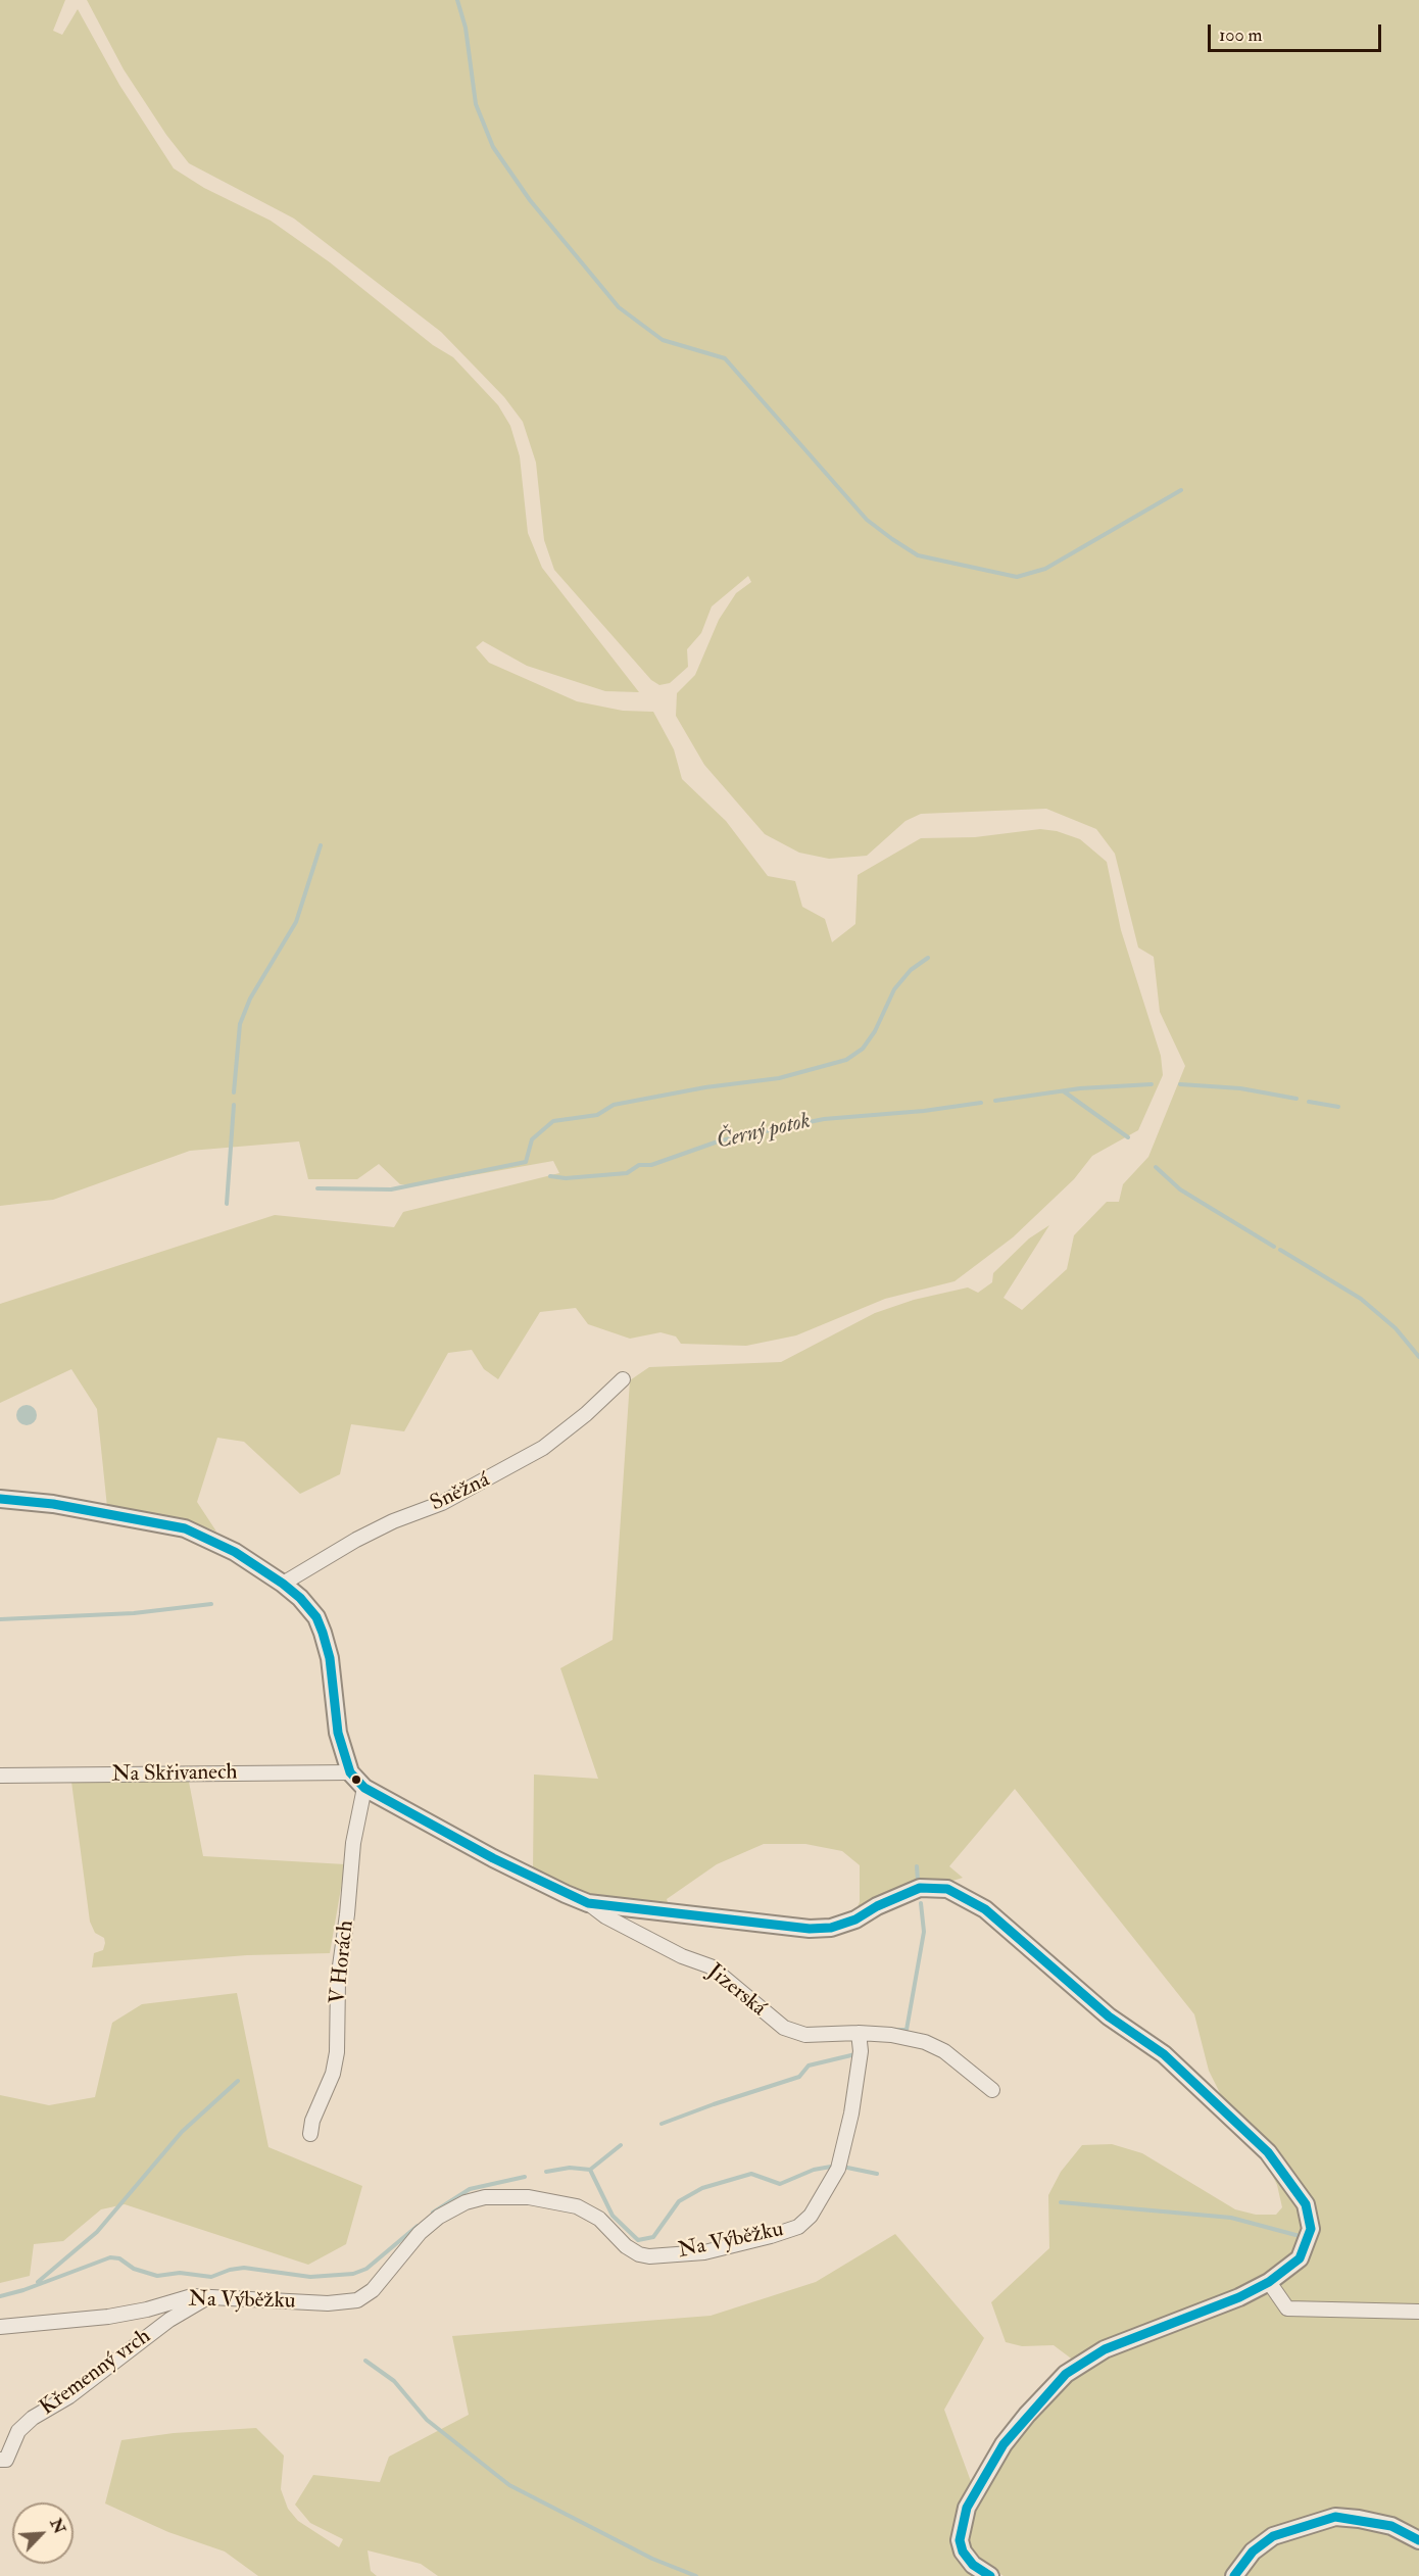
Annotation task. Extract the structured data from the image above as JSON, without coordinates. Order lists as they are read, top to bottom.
{
  "streets": {
    "street": [
      "Sněžná",
      "Na Skřivanech",
      "V Horách",
      "Jizerská",
      "Na Výběžku",
      "Křemenný vrch"
    ]
  },
  "crossings": [
    ["Sněžná", "Jizerská"],
    ["Na Skřivanech", "Jizerská"],
    ["V Horách", "Jizerská"],
    ["Jizerská", "Na Výběžku"],
    ["Na Výběžku", "Křemenný vrch"]
  ],
  "water": ["Černý potok"],
  "scale_bar": "100 m",
  "north": "top right"
}
